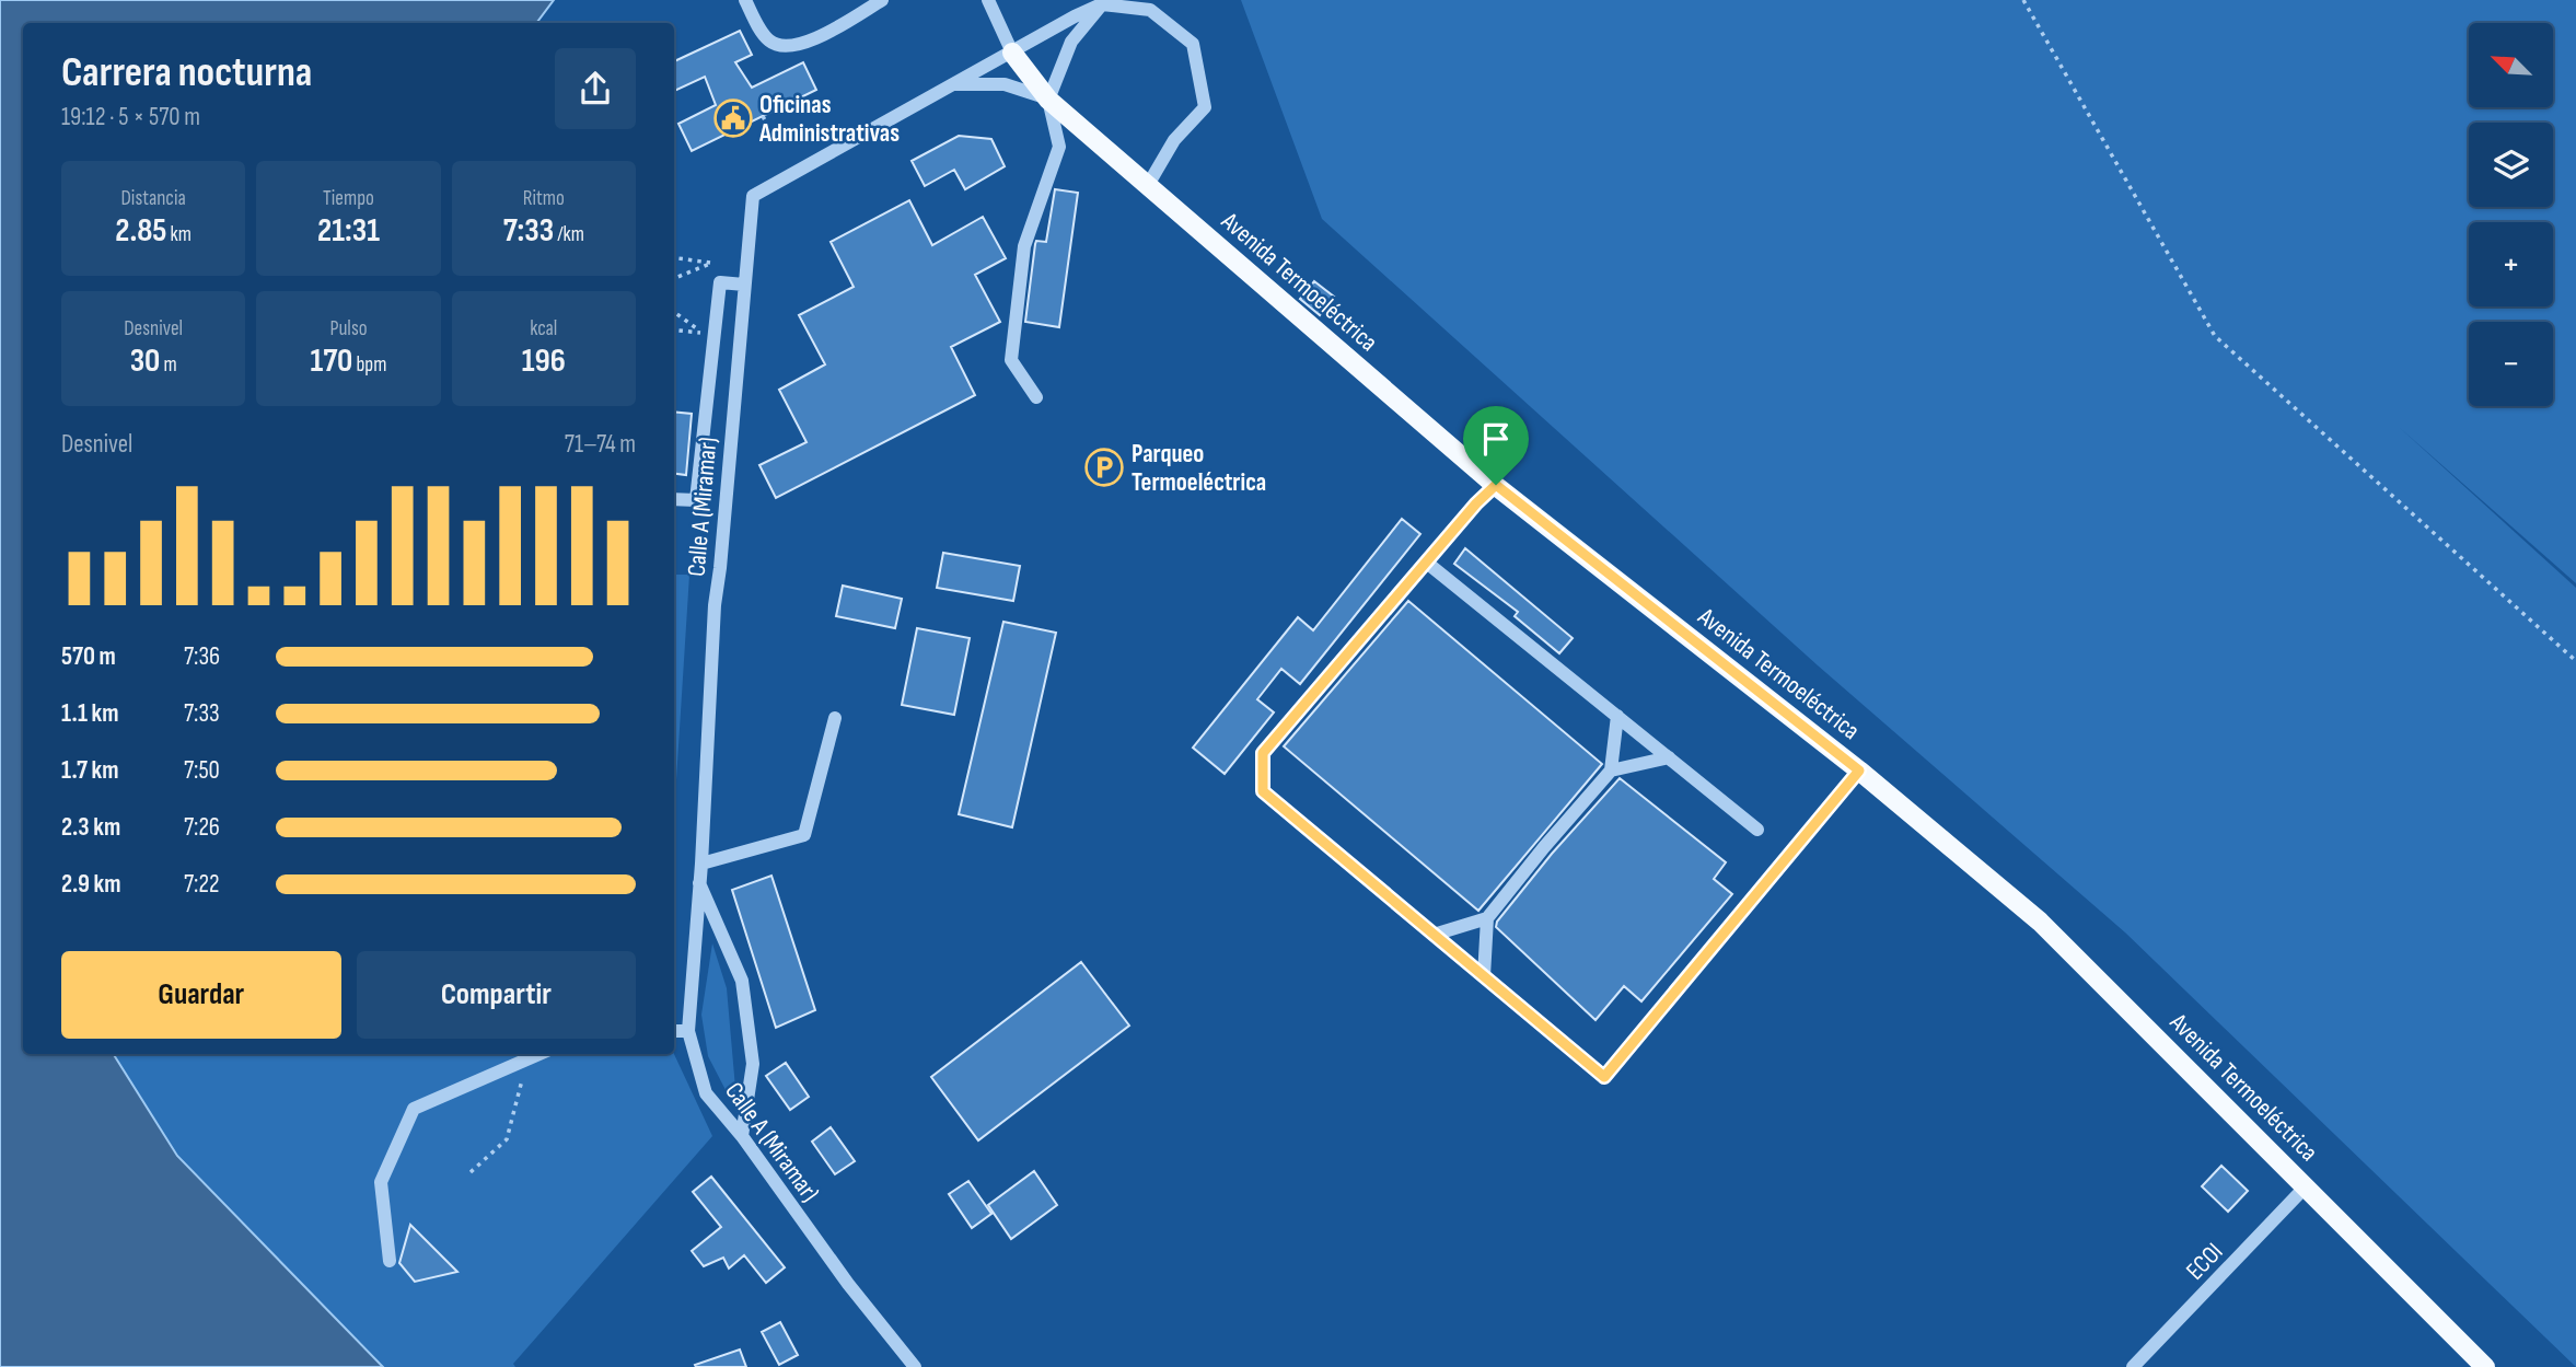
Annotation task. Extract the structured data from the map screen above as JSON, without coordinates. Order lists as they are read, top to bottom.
{
  "streets": {
    "main road": ["Avenida Termoeléctrica"],
    "street": ["Calle A (Miramar)", "ECOI"]
  },
  "crossings": [
    ["Avenida Termoeléctrica", "Calle A (Miramar)"],
    ["Avenida Termoeléctrica", "ECOI"]
  ],
  "places": {
    "public building": ["Oficinas Administrativas"],
    "parking": ["Parqueo Termoeléctrica"]
  },
  "north": "top left",
  "page": {
    "map_buttons": ["+", "−"],
    "heading": ["Carrera nocturna", "19:12 · 5 × 570 m"],
    "stats": [
      ["Distancia", "2.85 km"],
      ["Tiempo", "21:31"],
      ["Ritmo", "7:33 /km"],
      ["Desnivel", "30 m"],
      ["Pulso", "170 bpm"],
      ["kcal", "196"]
    ],
    "chart": ["Desnivel", "71–74 m"],
    "list": [
      {
        "name": "570 m",
        "note": "7:36"
      },
      {
        "name": "1.1 km",
        "note": "7:33"
      },
      {
        "name": "1.7 km",
        "note": "7:50"
      },
      {
        "name": "2.3 km",
        "note": "7:26"
      },
      {
        "name": "2.9 km",
        "note": "7:22"
      }
    ],
    "buttons": ["Guardar", "Compartir"]
  }
}
